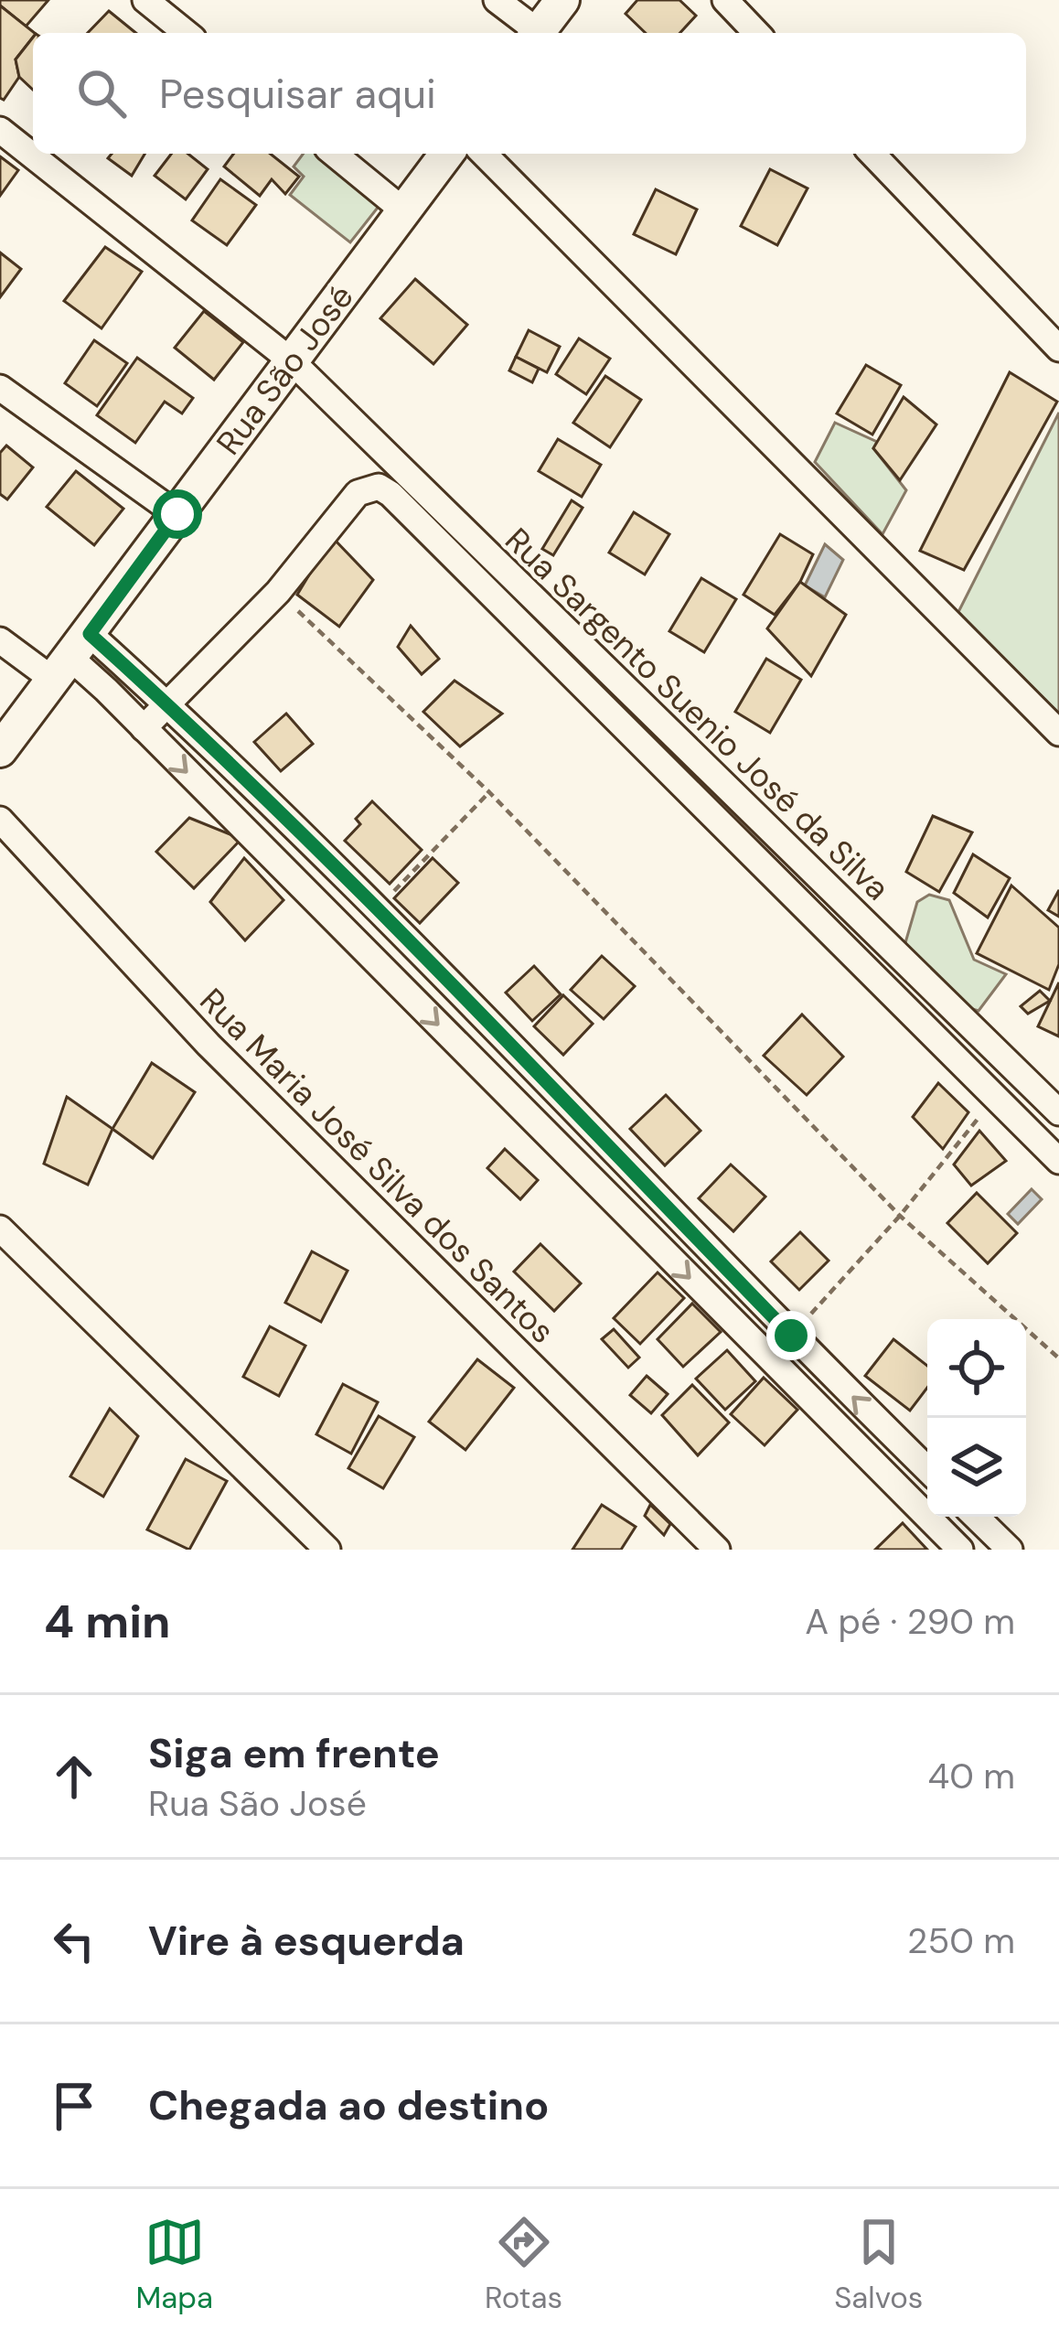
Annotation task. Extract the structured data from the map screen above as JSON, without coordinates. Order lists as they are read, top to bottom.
{
  "streets": {
    "main road": ["Rua São José"],
    "street": ["Rua Sargento Suenio José da Silva", "Rua Maria José Silva dos Santos"]
  },
  "crossings": [
    ["Rua São José", "Rua Sargento Suenio José da Silva"]
  ],
  "page": {
    "search": "Pesquisar aqui",
    "heading": ["4 min", "A pé · 290 m"],
    "list": [
      ["Siga em frente", "Rua São José", "40 m"],
      ["Vire à esquerda", "250 m"],
      "Chegada ao destino"
    ],
    "nav": ["Mapa", "Rotas", "Salvos"]
  }
}
